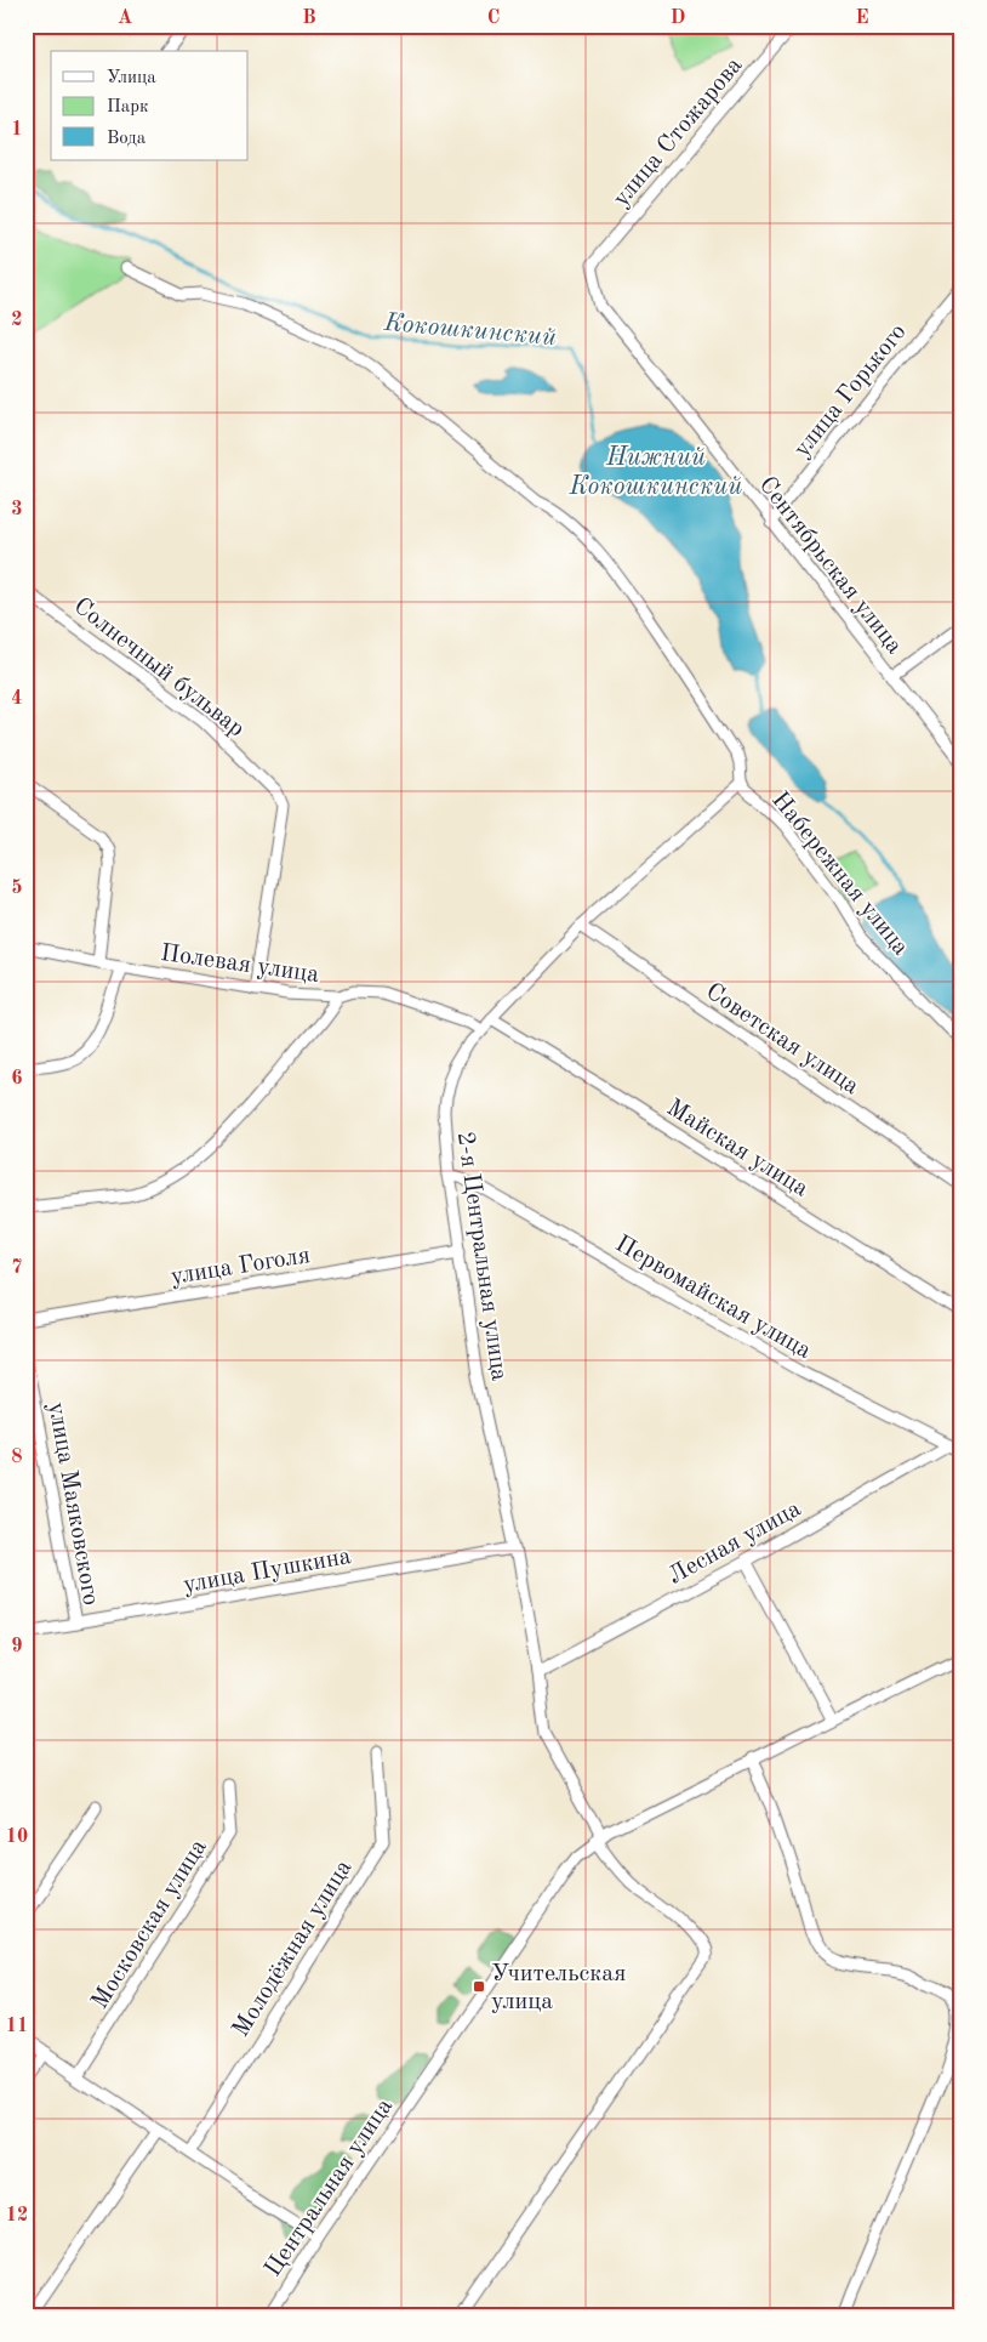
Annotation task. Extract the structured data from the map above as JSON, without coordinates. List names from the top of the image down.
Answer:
{
  "streets": {
    "street": [
      "улица Стожарова",
      "улица Горького",
      "Сентябрьская улица",
      "Солнечный бульвар",
      "Набережная улица",
      "Полевая улица",
      "Советская улица",
      "Майская улица",
      "2-я Центральная улица",
      "улица Гоголя",
      "Первомайская улица",
      "улица Маяковского",
      "Лесная улица",
      "улица Пушкина",
      "Московская улица",
      "Молодёжная улица",
      "Центральная улица"
    ]
  },
  "crossings": [
    ["улица Стожарова", "Сентябрьская улица"],
    ["улица Горького", "Сентябрьская улица"],
    ["Солнечный бульвар", "Полевая улица"],
    ["Набережная улица", "2-я Центральная улица"],
    ["Полевая улица", "2-я Центральная улица"],
    ["Советская улица", "2-я Центральная улица"],
    ["Майская улица", "2-я Центральная улица"],
    ["2-я Центральная улица", "улица Гоголя"],
    ["2-я Центральная улица", "Первомайская улица"],
    ["2-я Центральная улица", "Лесная улица"],
    ["2-я Центральная улица", "улица Пушкина"],
    ["2-я Центральная улица", "Центральная улица"],
    ["Первомайская улица", "Лесная улица"],
    ["улица Маяковского", "улица Пушкина"]
  ],
  "water": ["Кокошкинский", "Нижний Кокошкинский"],
  "places": {
    "transit": ["Учительская улица"]
  },
  "legend": ["Улица", "Парк", "Вода"],
  "grid": {
    "columns": [
      "A",
      "B",
      "C",
      "D",
      "E"
    ],
    "rows": [
      "1",
      "2",
      "3",
      "4",
      "5",
      "6",
      "7",
      "8",
      "9",
      "10",
      "11",
      "12"
    ]
  }
}
